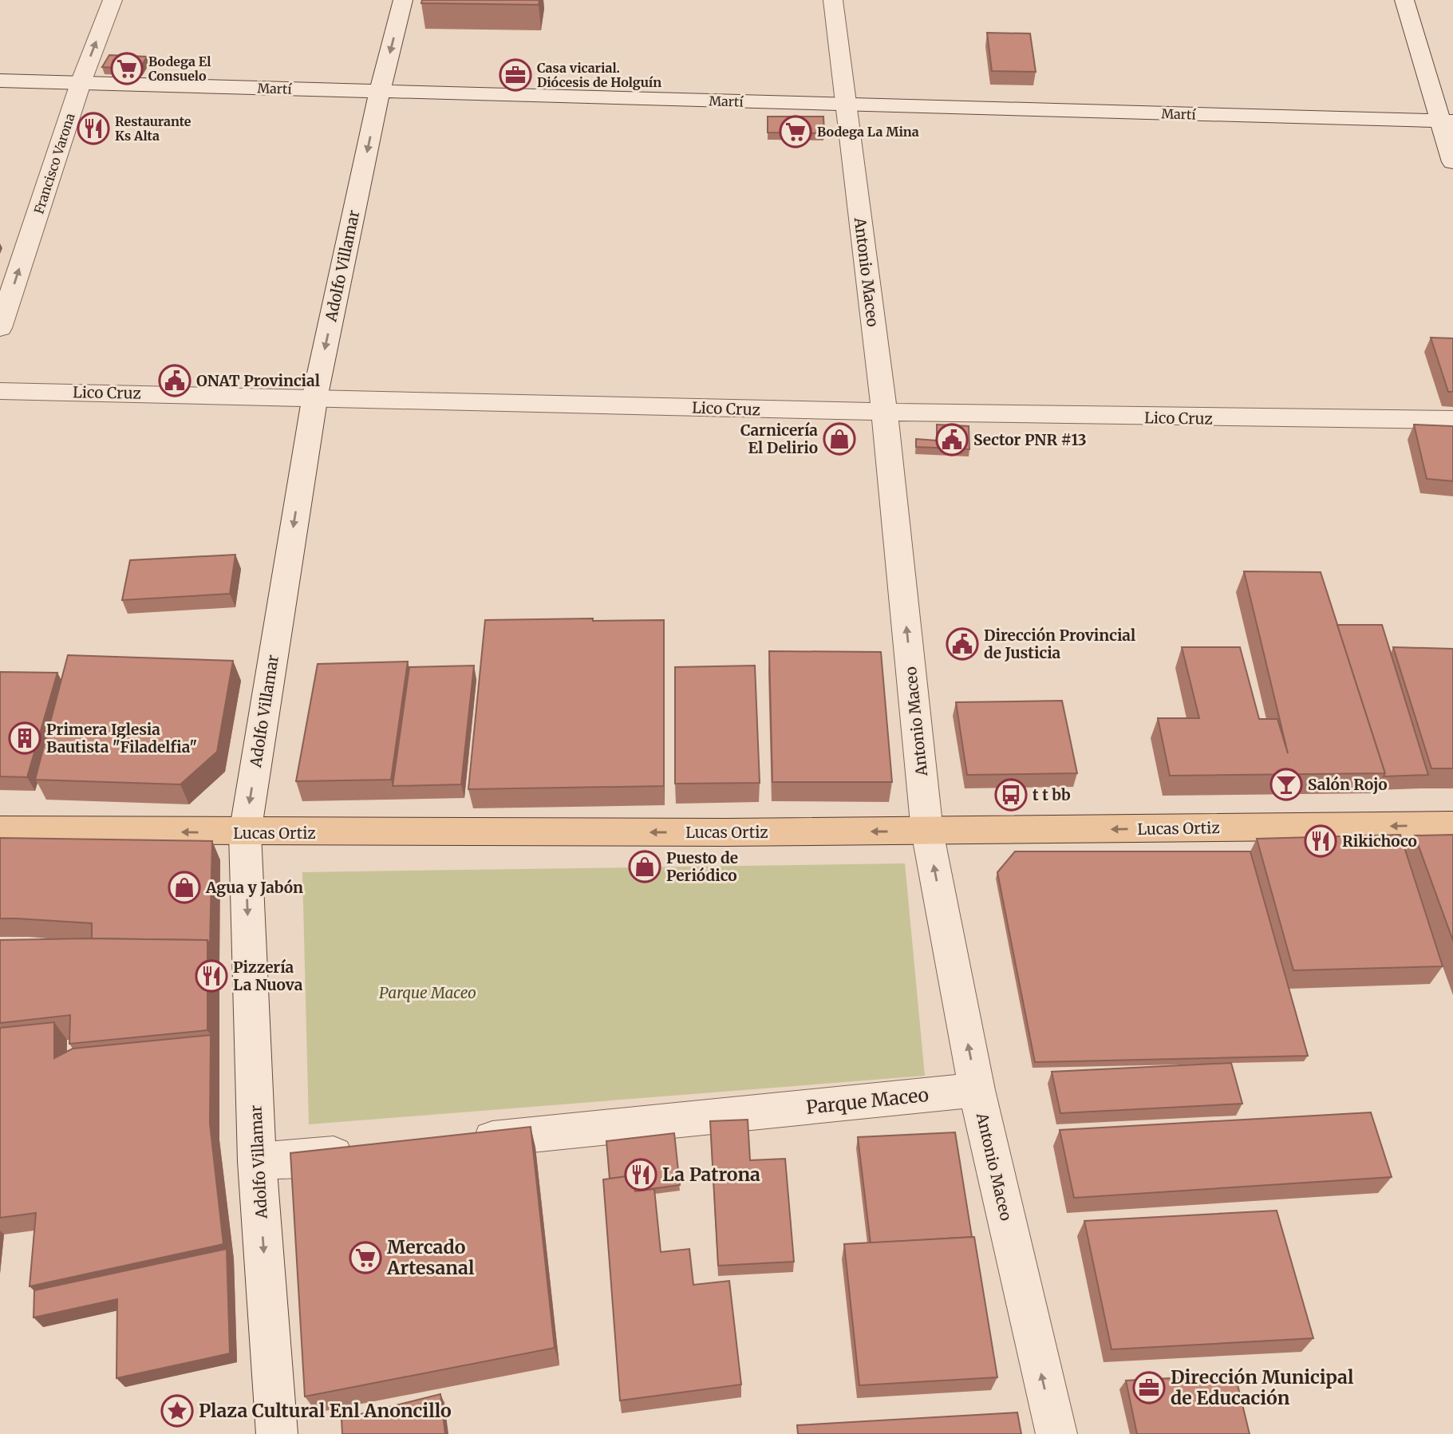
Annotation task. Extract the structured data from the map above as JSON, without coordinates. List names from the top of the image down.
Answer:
{
  "streets": {
    "main road": ["Lucas Ortiz"],
    "street": [
      "Martí",
      "Francisco Varona",
      "Adolfo Villamar",
      "Antonio Maceo",
      "Lico Cruz",
      "Parque Maceo"
    ]
  },
  "crossings": [
    ["Martí", "Francisco Varona"],
    ["Martí", "Adolfo Villamar"],
    ["Martí", "Antonio Maceo"],
    ["Adolfo Villamar", "Lico Cruz"],
    ["Adolfo Villamar", "Lucas Ortiz"],
    ["Antonio Maceo", "Lico Cruz"],
    ["Antonio Maceo", "Lucas Ortiz"],
    ["Antonio Maceo", "Parque Maceo"]
  ],
  "one_way": [
    "Francisco Varona",
    "Adolfo Villamar",
    "Antonio Maceo",
    "Lucas Ortiz"
  ],
  "parks": ["Parque Maceo"],
  "places": {
    "supermarket": ["Bodega El Consuelo", "Bodega La Mina", "Mercado Artesanal"],
    "office": ["Casa vicarial. Diócesis de Holguín", "Dirección Municipal de Educación"],
    "restaurant": [
      "Restaurante Ks Alta",
      "Rikichoco",
      "Pizzería La Nuova",
      "La Patrona"
    ],
    "public building": ["ONAT Provincial", "Sector PNR #13", "Dirección Provincial de Justicia"],
    "shop": ["Carnicería El Delirio", "Puesto de Periódico", "Agua y Jabón"],
    "building": ["Primera Iglesia Bautista \"Filadelfia\""],
    "bar": ["Salón Rojo"],
    "bus stop": ["t t bb"],
    "place": ["Plaza Cultural Enl Anoncillo"]
  }
}
